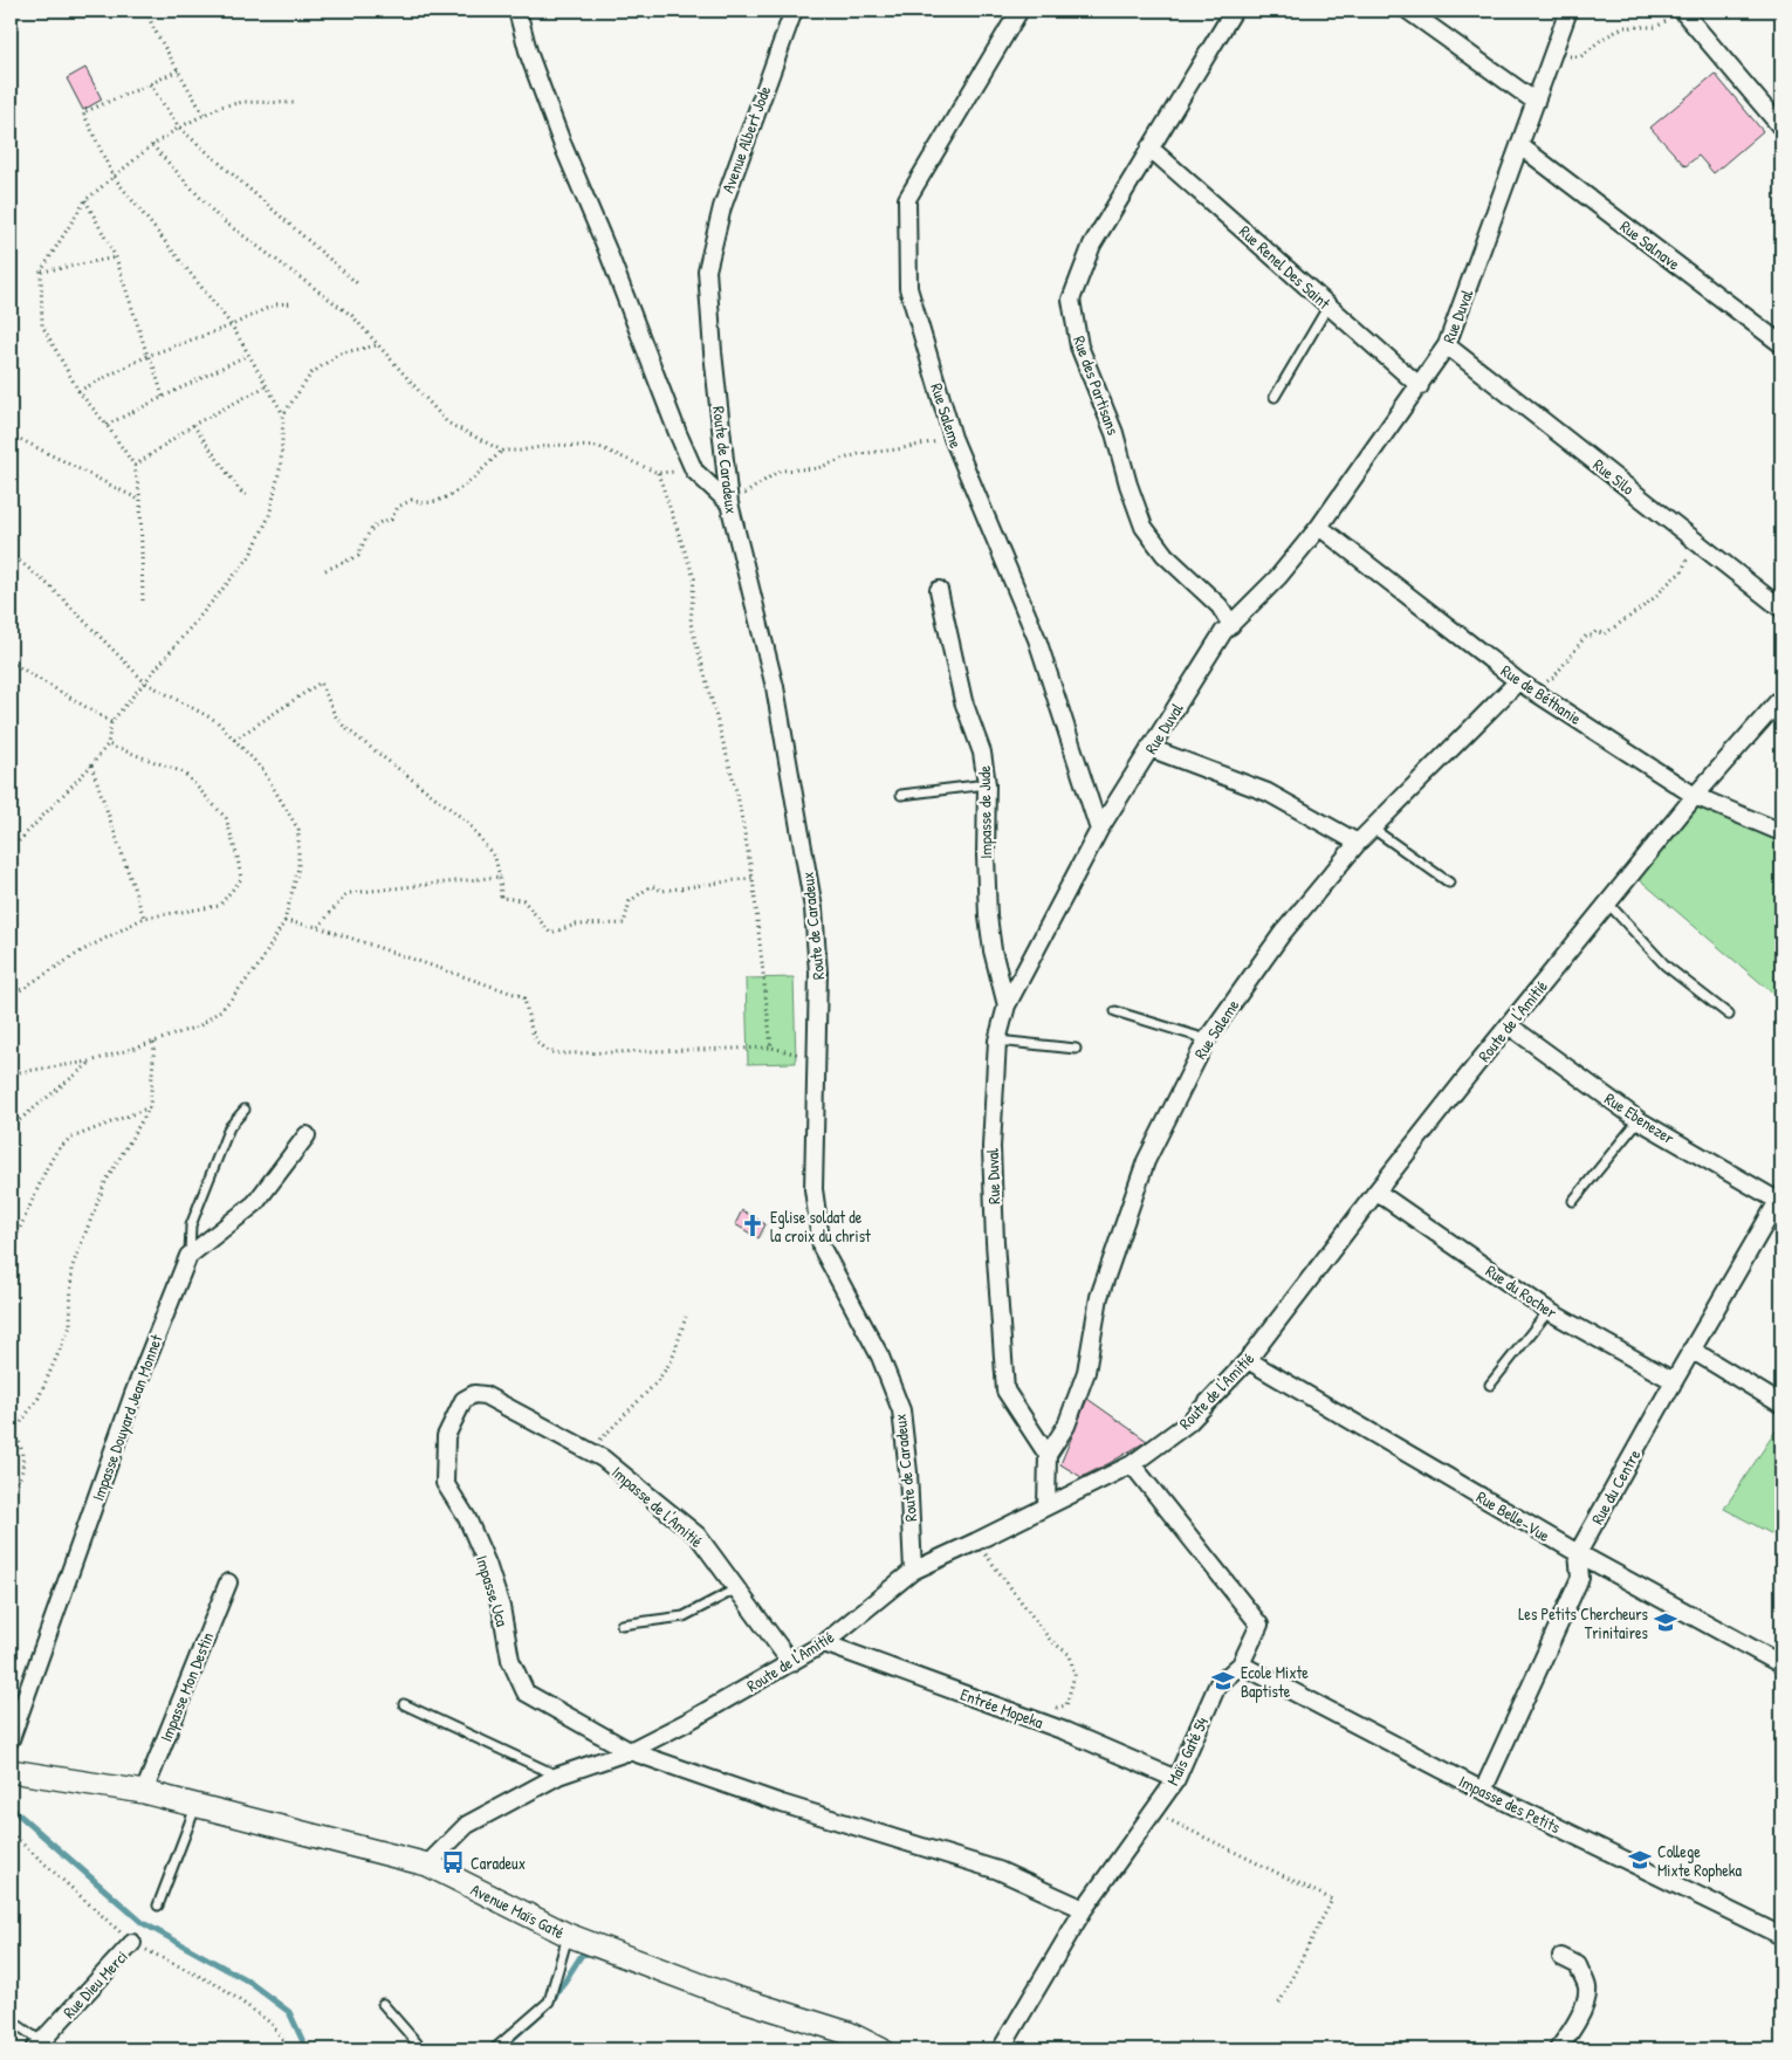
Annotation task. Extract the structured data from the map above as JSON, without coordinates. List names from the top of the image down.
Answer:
{
  "streets": {
    "street": [
      "Avenue Albert Jode",
      "Rue Salnave",
      "Rue Renel Des Saint",
      "Rue Duval",
      "Rue des Partisans",
      "Rue Saleme",
      "Route de Caradeux",
      "Rue Silo",
      "Rue de Béthanie",
      "Impasse de Jude",
      "Route de l'Amitié",
      "Rue Ebenezer",
      "Rue du Rocher",
      "Impasse Douyard Jean Monnet",
      "Rue du Centre",
      "Impasse de l'Amitié",
      "Rue Belle-Vue",
      "Impasse Uca",
      "Impasse Mon Destin",
      "Entrée Mopeka",
      "Maïs Gaté 54",
      "Impasse des Petits",
      "Avenue Maïs Gaté",
      "Rue Dieu Merci"
    ]
  },
  "crossings": [
    ["Avenue Albert Jode", "Route de Caradeux"],
    ["Rue Salnave", "Rue Duval"],
    ["Rue Renel Des Saint", "Rue Duval"],
    ["Rue Renel Des Saint", "Rue des Partisans"],
    ["Rue Duval", "Rue des Partisans"],
    ["Rue Duval", "Rue Saleme"],
    ["Rue Duval", "Rue Silo"],
    ["Rue Duval", "Rue de Béthanie"],
    ["Rue Duval", "Impasse de Jude"],
    ["Rue Saleme", "Rue de Béthanie"],
    ["Route de Caradeux", "Route de l'Amitié"],
    ["Rue de Béthanie", "Route de l'Amitié"],
    ["Route de l'Amitié", "Rue Ebenezer"],
    ["Route de l'Amitié", "Rue du Rocher"],
    ["Route de l'Amitié", "Impasse de l'Amitié"],
    ["Route de l'Amitié", "Rue Belle-Vue"],
    ["Route de l'Amitié", "Impasse Uca"],
    ["Route de l'Amitié", "Entrée Mopeka"],
    ["Route de l'Amitié", "Maïs Gaté 54"],
    ["Route de l'Amitié", "Avenue Maïs Gaté"],
    ["Rue Ebenezer", "Rue du Centre"],
    ["Rue du Rocher", "Rue du Centre"],
    ["Rue du Centre", "Rue Belle-Vue"],
    ["Impasse de l'Amitié", "Impasse Uca"],
    ["Impasse Mon Destin", "Avenue Maïs Gaté"],
    ["Entrée Mopeka", "Maïs Gaté 54"],
    ["Maïs Gaté 54", "Impasse des Petits"]
  ],
  "places": {
    "church": ["Eglise soldat de la croix du christ"],
    "school or university": ["Les Petits Chercheurs Trinitaires", "Ecole Mixte Baptiste", "College Mixte Ropheka"],
    "bus stop": ["Caradeux"]
  }
}
